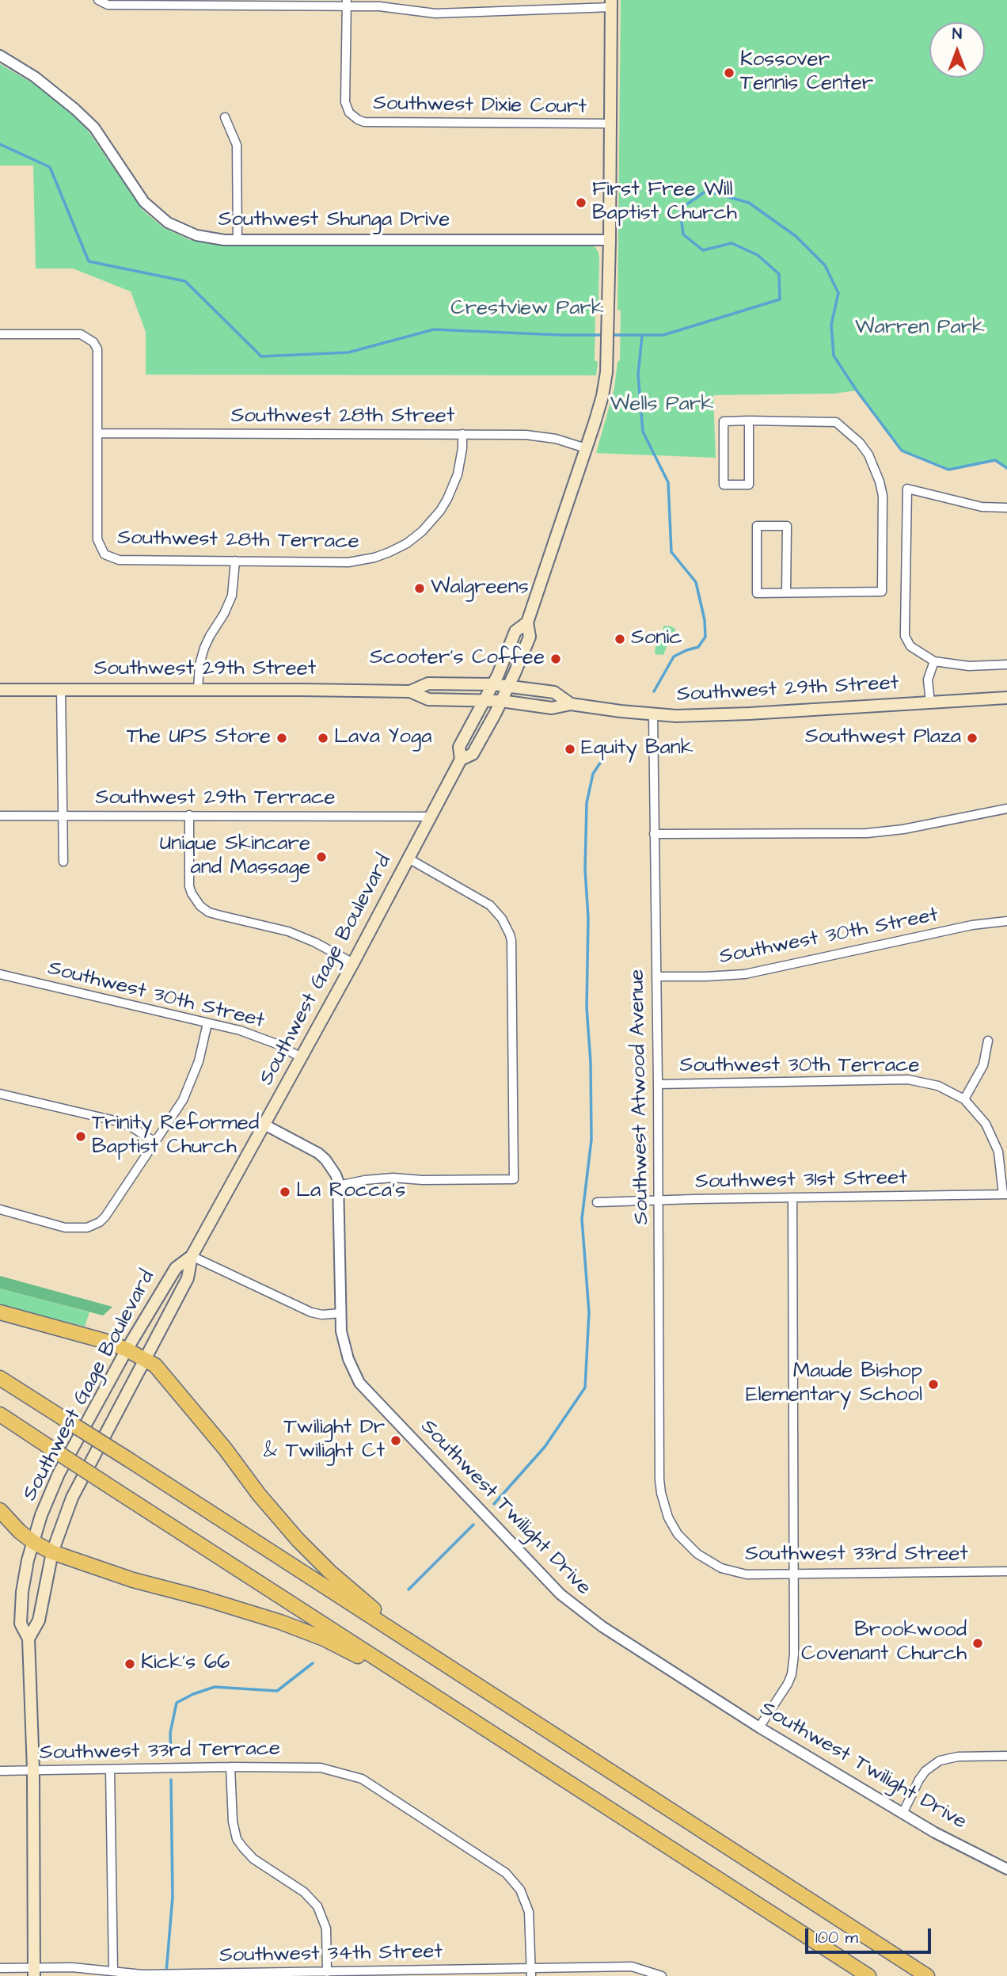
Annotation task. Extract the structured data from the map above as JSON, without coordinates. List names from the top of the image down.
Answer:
{
  "streets": {
    "main road": ["Southwest 29th Street", "Southwest Gage Boulevard"],
    "street": [
      "Southwest Dixie Court",
      "Southwest Shunga Drive",
      "Southwest 28th Street",
      "Southwest 28th Terrace",
      "Southwest 29th Terrace",
      "Southwest 30th Street",
      "Southwest 30th Terrace",
      "Southwest Atwood Avenue",
      "Southwest 31st Street",
      "Southwest Twilight Drive",
      "Southwest 33rd Street",
      "Southwest 33rd Terrace",
      "Southwest 34th Street"
    ]
  },
  "crossings": [
    ["Southwest Dixie Court", "Southwest Gage Boulevard"],
    ["Southwest Shunga Drive", "Southwest Gage Boulevard"],
    ["Southwest 28th Street", "Southwest 28th Terrace"],
    ["Southwest 28th Street", "Southwest Gage Boulevard"],
    ["Southwest 29th Street", "Southwest Gage Boulevard"],
    ["Southwest 29th Street", "Southwest Atwood Avenue"],
    ["Southwest 29th Terrace", "Southwest Gage Boulevard"],
    ["Southwest 30th Street", "Southwest Gage Boulevard"],
    ["Southwest 30th Street", "Southwest Atwood Avenue"],
    ["Southwest Gage Boulevard", "Southwest Twilight Drive"],
    ["Southwest Gage Boulevard", "Southwest 33rd Terrace"],
    ["Southwest Gage Boulevard", "Southwest 34th Street"],
    ["Southwest 30th Terrace", "Southwest Atwood Avenue"],
    ["Southwest 30th Terrace", "Southwest 31st Street"],
    ["Southwest Atwood Avenue", "Southwest 31st Street"],
    ["Southwest Atwood Avenue", "Southwest 33rd Street"],
    ["Southwest 33rd Terrace", "Southwest 34th Street"]
  ],
  "parks": ["Crestview Park", "Warren Park", "Wells Park"],
  "places": [
    "Kossover Tennis Center",
    "First Free Will Baptist Church",
    "Walgreens",
    "Sonic",
    "Scooter's Coffee",
    "The UPS Store",
    "Lava Yoga",
    "Southwest Plaza",
    "Equity Bank",
    "Unique Skincare and Massage",
    "Trinity Reformed Baptist Church",
    "La Rocca's",
    "Maude Bishop Elementary School",
    "Twilight Dr & Twilight Ct",
    "Brookwood Covenant Church",
    "Kick's 66"
  ],
  "scale_bar": "100 m",
  "north": "top"
}
